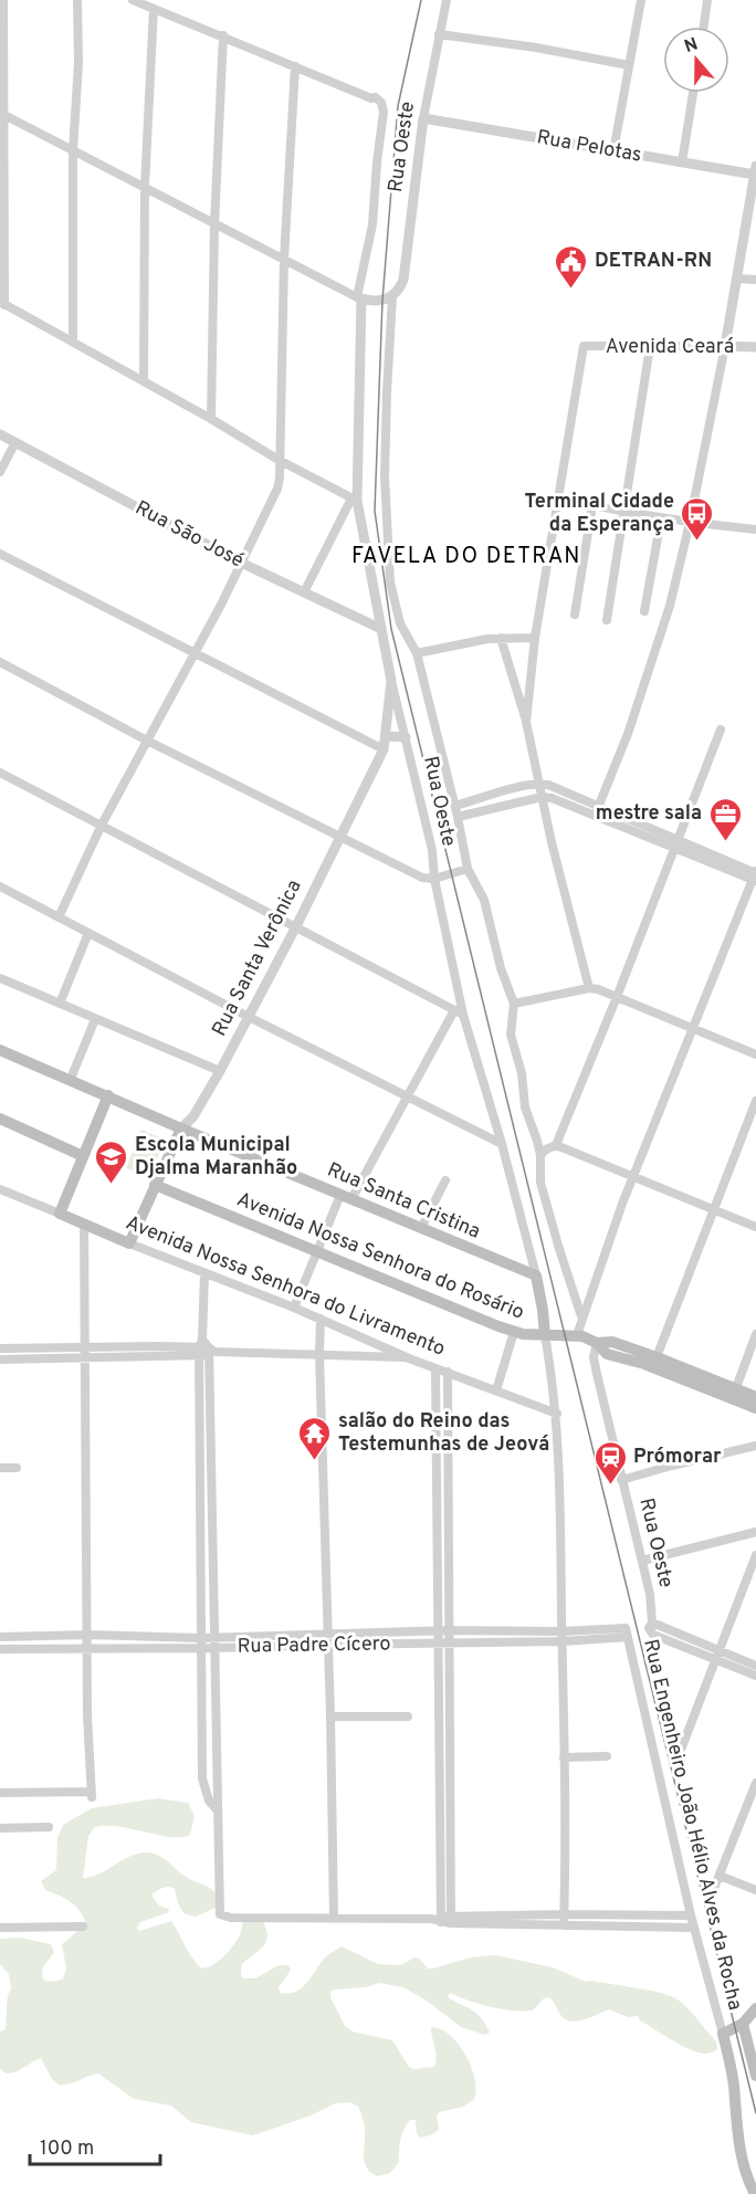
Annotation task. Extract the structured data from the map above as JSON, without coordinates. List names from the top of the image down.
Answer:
{
  "streets": {
    "main road": [
      "Rua Oeste",
      "Rua Santa Verônica",
      "Rua Santa Cristina",
      "Avenida Nossa Senhora do Rosário",
      "Avenida Nossa Senhora do Livramento",
      "Rua Engenheiro João Hélio Alves da Rocha"
    ],
    "street": [
      "Rua Pelotas",
      "Avenida Ceará",
      "Rua São José",
      "Rua Padre Cícero"
    ]
  },
  "crossings": [
    ["Rua Oeste", "Rua Pelotas"],
    ["Rua Oeste", "Rua São José"],
    ["Rua Oeste", "Rua Santa Verônica"],
    ["Rua Oeste", "Rua Santa Cristina"],
    ["Rua Oeste", "Avenida Nossa Senhora do Rosário"],
    ["Rua Santa Verônica", "Rua Santa Cristina"],
    ["Rua Santa Verônica", "Avenida Nossa Senhora do Rosário"],
    ["Rua Santa Verônica", "Avenida Nossa Senhora do Livramento"],
    ["Rua Padre Cícero", "Rua Engenheiro João Hélio Alves da Rocha"]
  ],
  "districts": ["FAVELA DO DETRAN"],
  "places": {
    "public building": ["DETRAN-RN"],
    "bus stop": ["Terminal Cidade da Esperança"],
    "office": ["mestre sala"],
    "school or university": ["Escola Municipal Djalma Maranhão"],
    "temple": ["salão do Reino das Testemunhas de Jeová"],
    "station": ["Prómorar"]
  },
  "scale_bar": "100 m",
  "north": "top"
}
